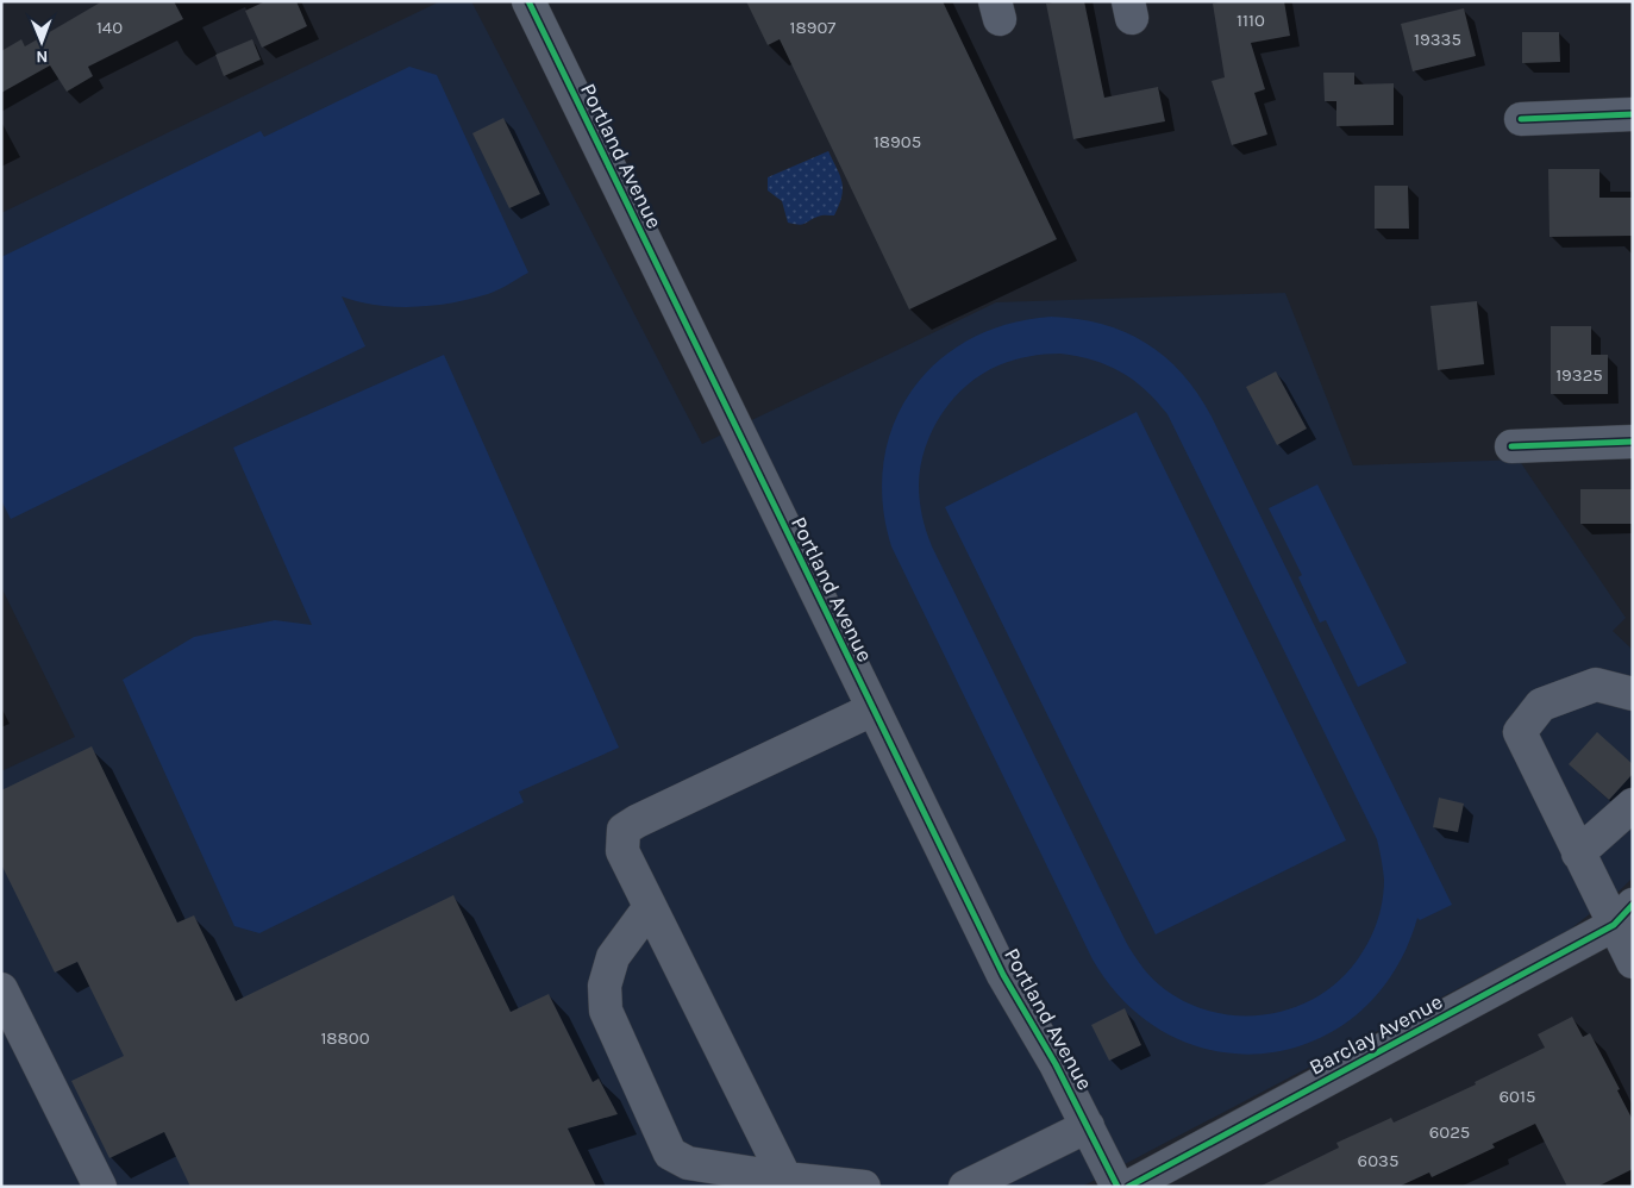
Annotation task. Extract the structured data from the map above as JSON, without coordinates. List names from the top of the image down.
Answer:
{
  "streets": {
    "street": ["Portland Avenue", "Barclay Avenue"]
  },
  "house_numbers": [
    "1110",
    "140",
    "18907",
    "19335",
    "18905",
    "19325",
    "18800",
    "6015",
    "6025",
    "6035"
  ],
  "north": "bottom"
}
